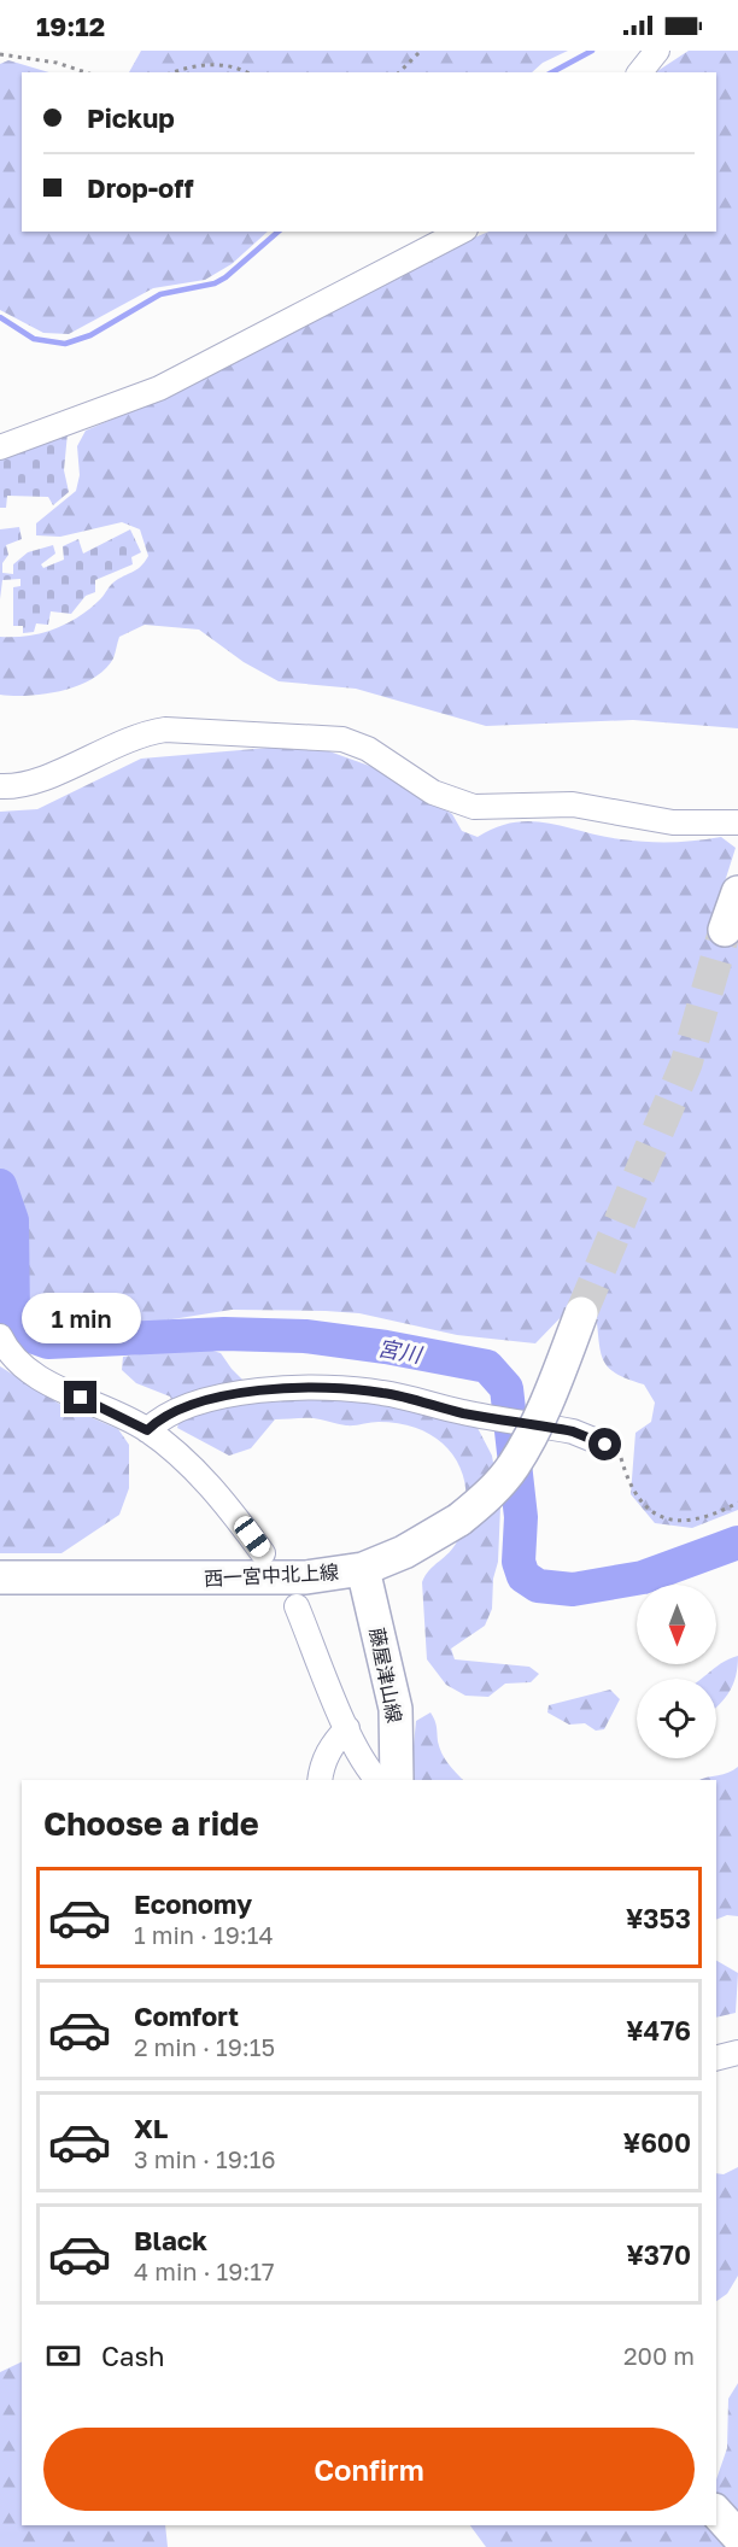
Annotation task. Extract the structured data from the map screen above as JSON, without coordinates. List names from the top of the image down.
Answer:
{
  "streets": {
    "main road": ["西一宮中北上線", "藤屋津山線"]
  },
  "crossings": [
    ["西一宮中北上線", "藤屋津山線"]
  ],
  "water": ["宮川"],
  "north": "bottom",
  "page": {
    "status": "19:12",
    "banner": ["Pickup", "Drop-off"],
    "bubble": "1 min",
    "heading": "Choose a ride",
    "list": [
      {
        "name": "Economy",
        "note": "1 min · 19:14",
        "value": "¥353"
      },
      {
        "name": "Comfort",
        "note": "2 min · 19:15",
        "value": "¥476"
      },
      {
        "name": "XL",
        "note": "3 min · 19:16",
        "value": "¥600"
      },
      {
        "name": "Black",
        "note": "4 min · 19:17",
        "value": "¥370"
      }
    ],
    "pay": ["Cash", "200 m"],
    "buttons": "Confirm"
  }
}
